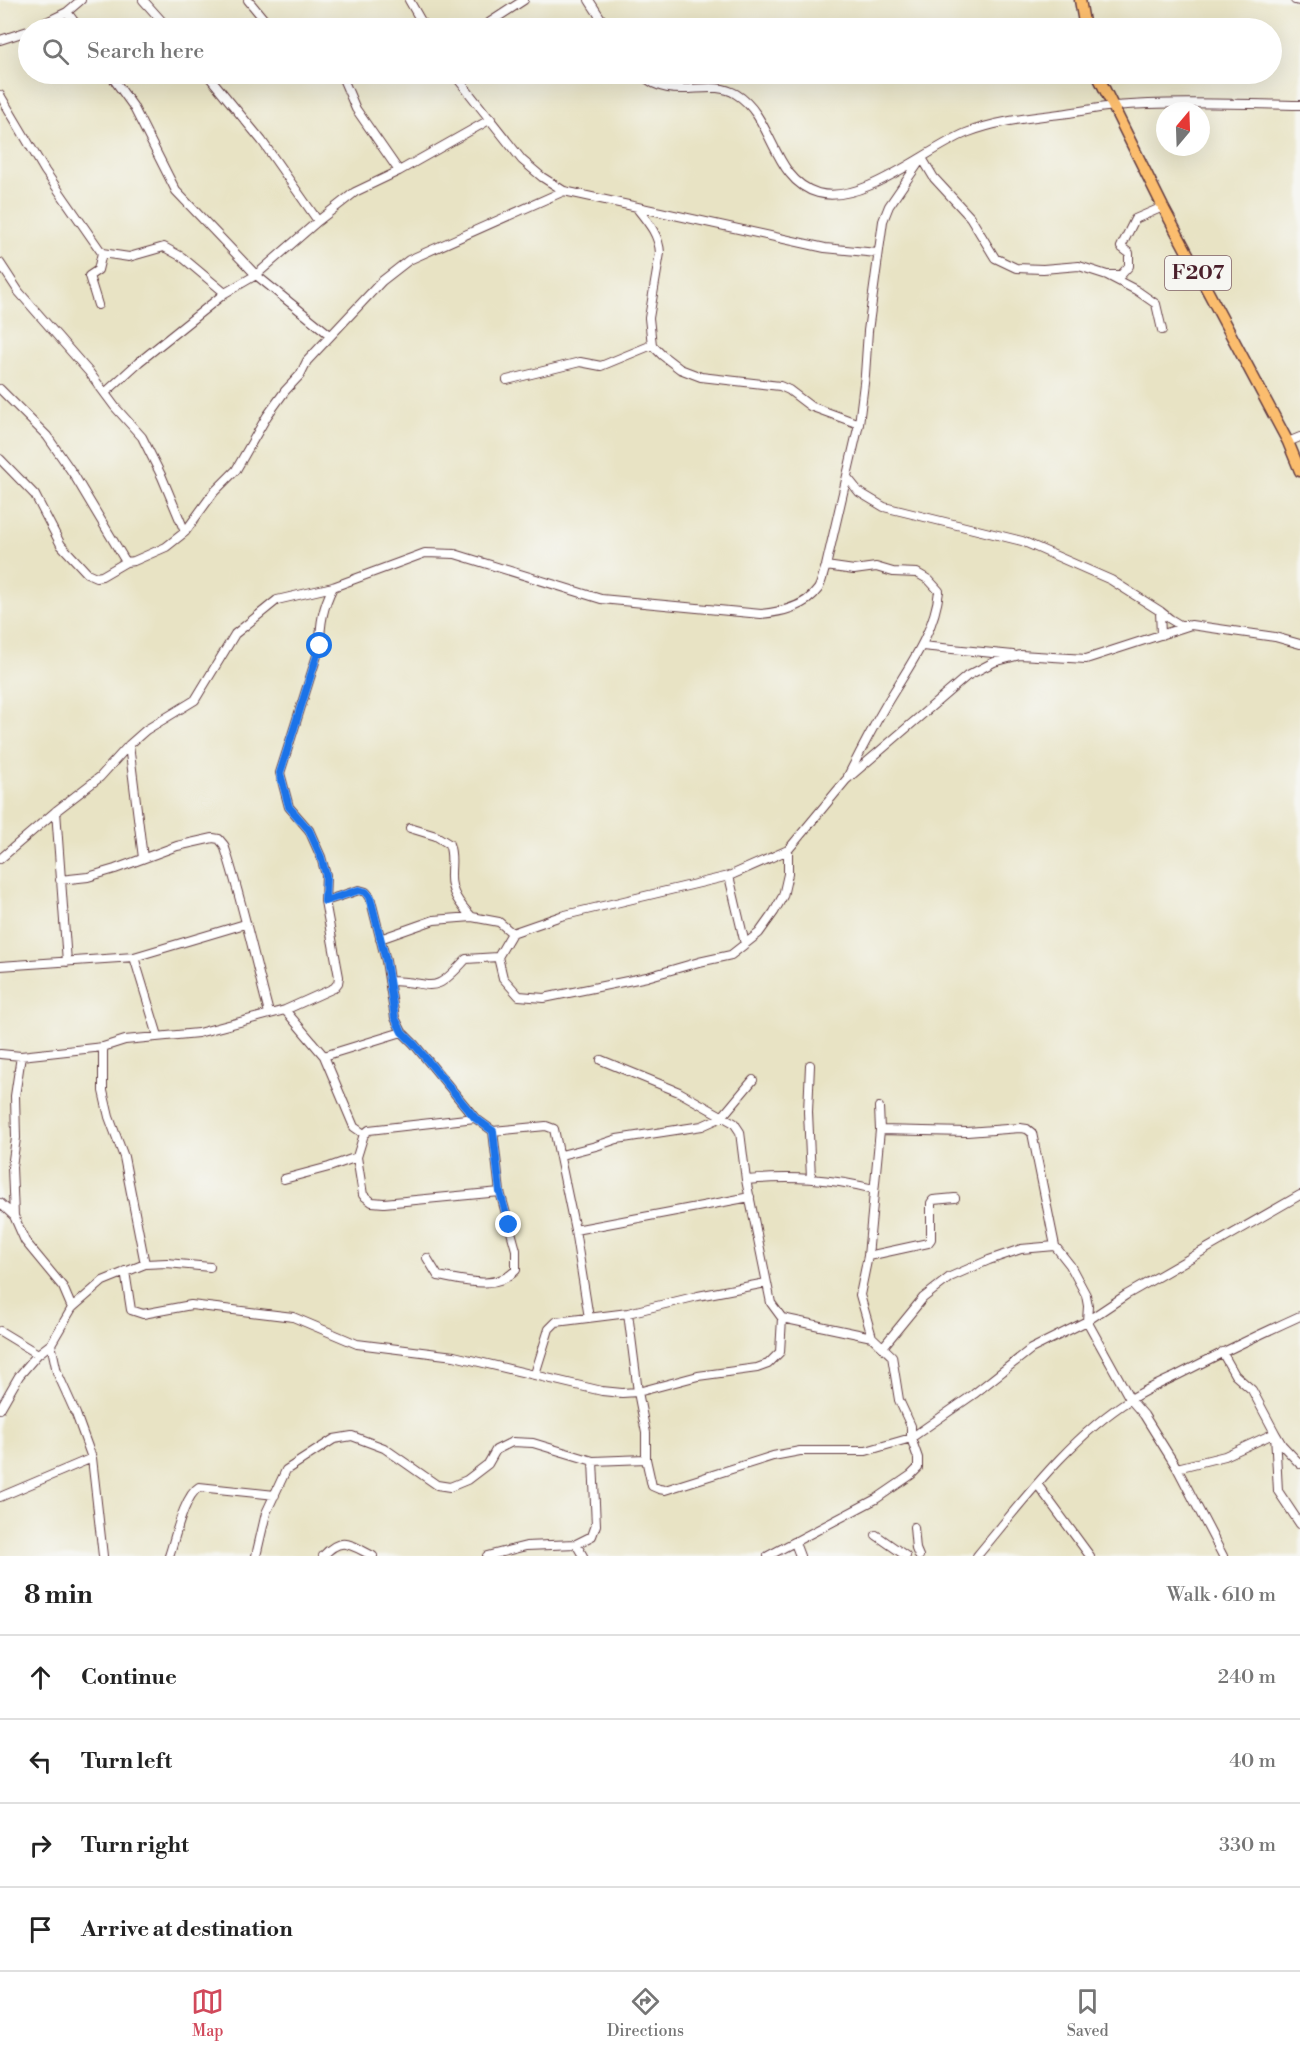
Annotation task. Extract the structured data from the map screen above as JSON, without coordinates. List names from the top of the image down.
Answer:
{
  "streets": {
    "main road": ["F207"]
  },
  "north": "top",
  "page": {
    "search": "Search here",
    "heading": ["8 min", "Walk · 610 m"],
    "list": [
      ["Continue", "240 m"],
      ["Turn left", "40 m"],
      ["Turn right", "330 m"],
      "Arrive at destination"
    ],
    "nav": ["Map", "Directions", "Saved"]
  }
}
